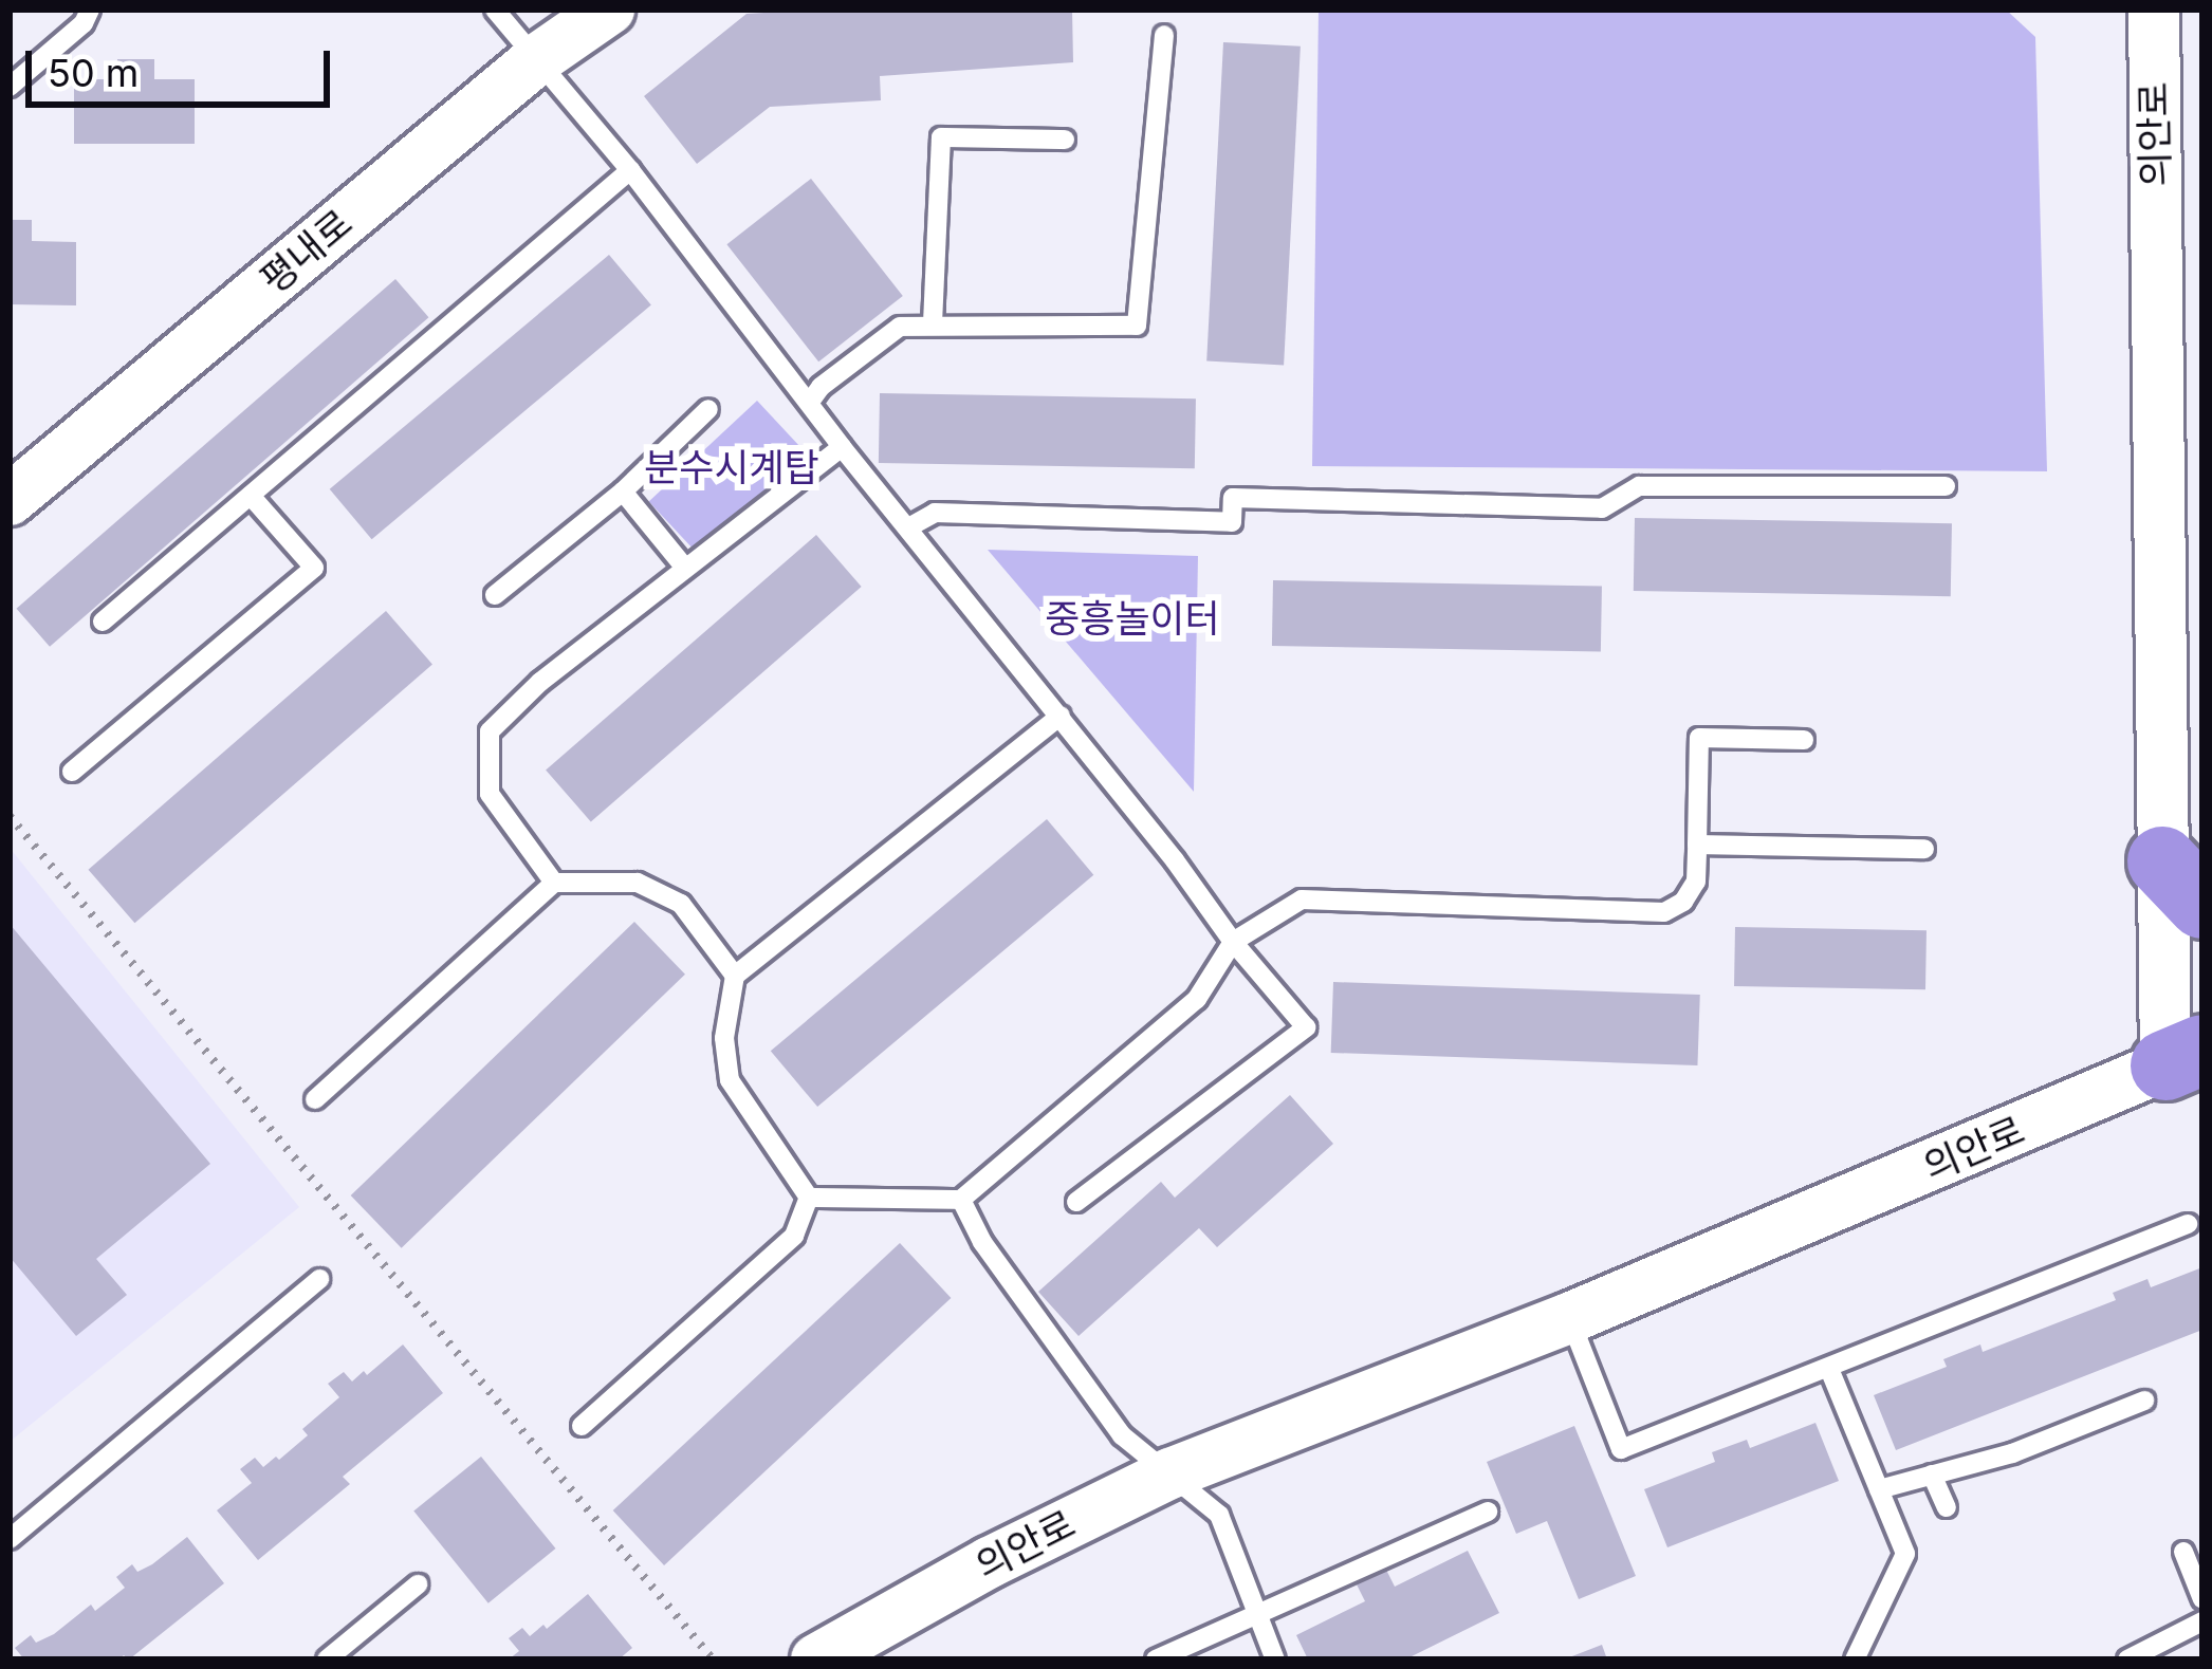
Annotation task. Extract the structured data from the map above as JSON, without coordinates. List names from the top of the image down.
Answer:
{
  "streets": {
    "street": ["의안로", "평내로"]
  },
  "parks": ["분수시계탑", "중흥놀이터"],
  "scale_bar": "50 m"
}
